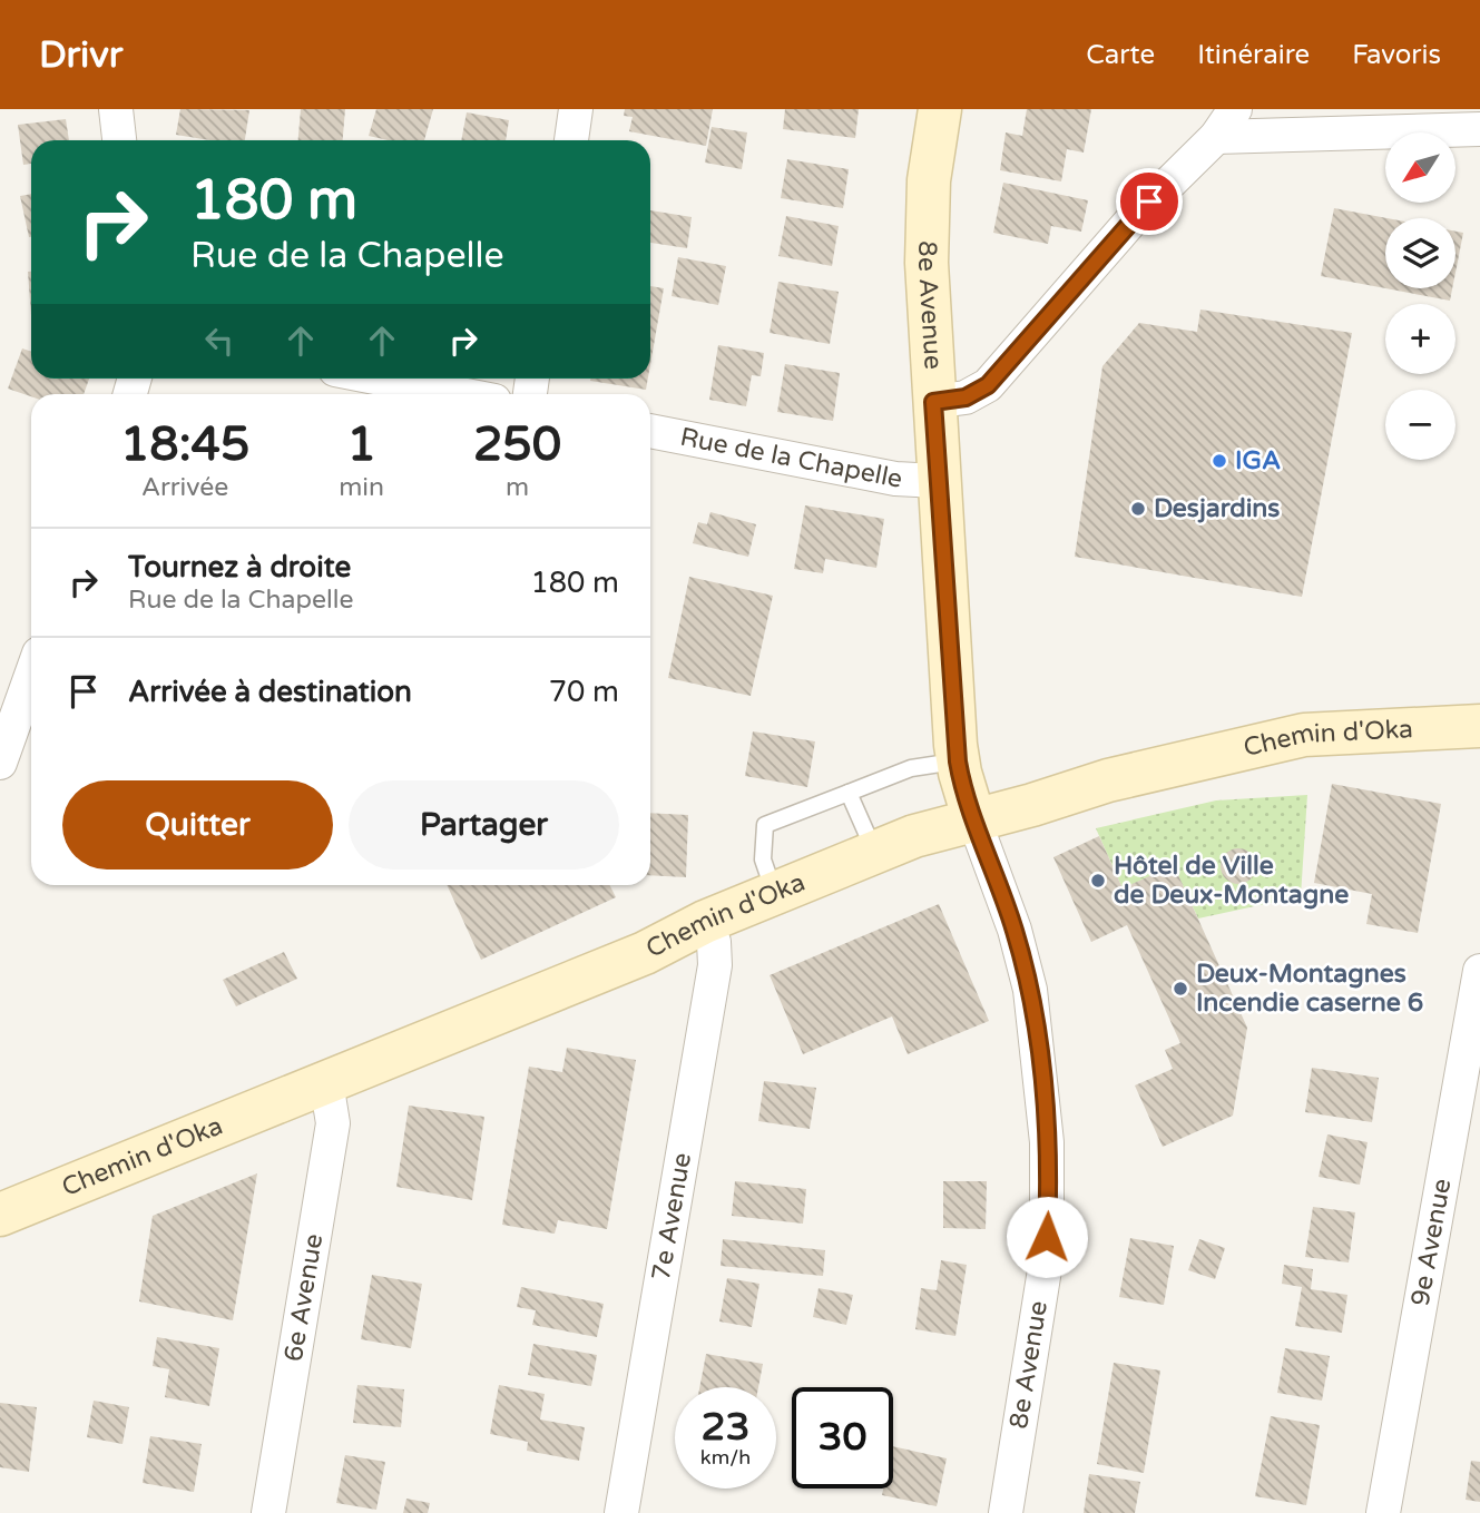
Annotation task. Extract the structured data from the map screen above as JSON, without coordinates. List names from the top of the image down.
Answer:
{
  "streets": {
    "main road": ["8e Avenue", "Chemin d'Oka"],
    "street": [
      "Rue de la Chapelle",
      "7e Avenue",
      "9e Avenue",
      "6e Avenue"
    ]
  },
  "crossings": [
    ["8e Avenue", "Rue de la Chapelle"],
    ["8e Avenue", "Chemin d'Oka"],
    ["Chemin d'Oka", "7e Avenue"],
    ["Chemin d'Oka", "6e Avenue"]
  ],
  "places": [
    "IGA",
    "Desjardins",
    "Hôtel de Ville de Deux-Montagne",
    "Deux-Montagnes Incendie caserne 6"
  ],
  "north": "bottom left",
  "page": {
    "header": "Drivr",
    "nav": ["Carte", "Itinéraire", "Favoris"],
    "map_buttons": ["+", "−"],
    "turn": ["180 m", "Rue de la Chapelle"],
    "eta": [
      "18:45",
      "Arrivée",
      "1",
      "min",
      "250",
      "m"
    ],
    "list": [
      {
        "name": "Tournez à droite",
        "note": "Rue de la Chapelle",
        "value": "180 m"
      },
      {
        "name": "Arrivée à destination",
        "value": "70 m"
      }
    ],
    "buttons": ["Quitter", "Partager"],
    "speed": "23 km/h",
    "limit": "30"
  }
}
